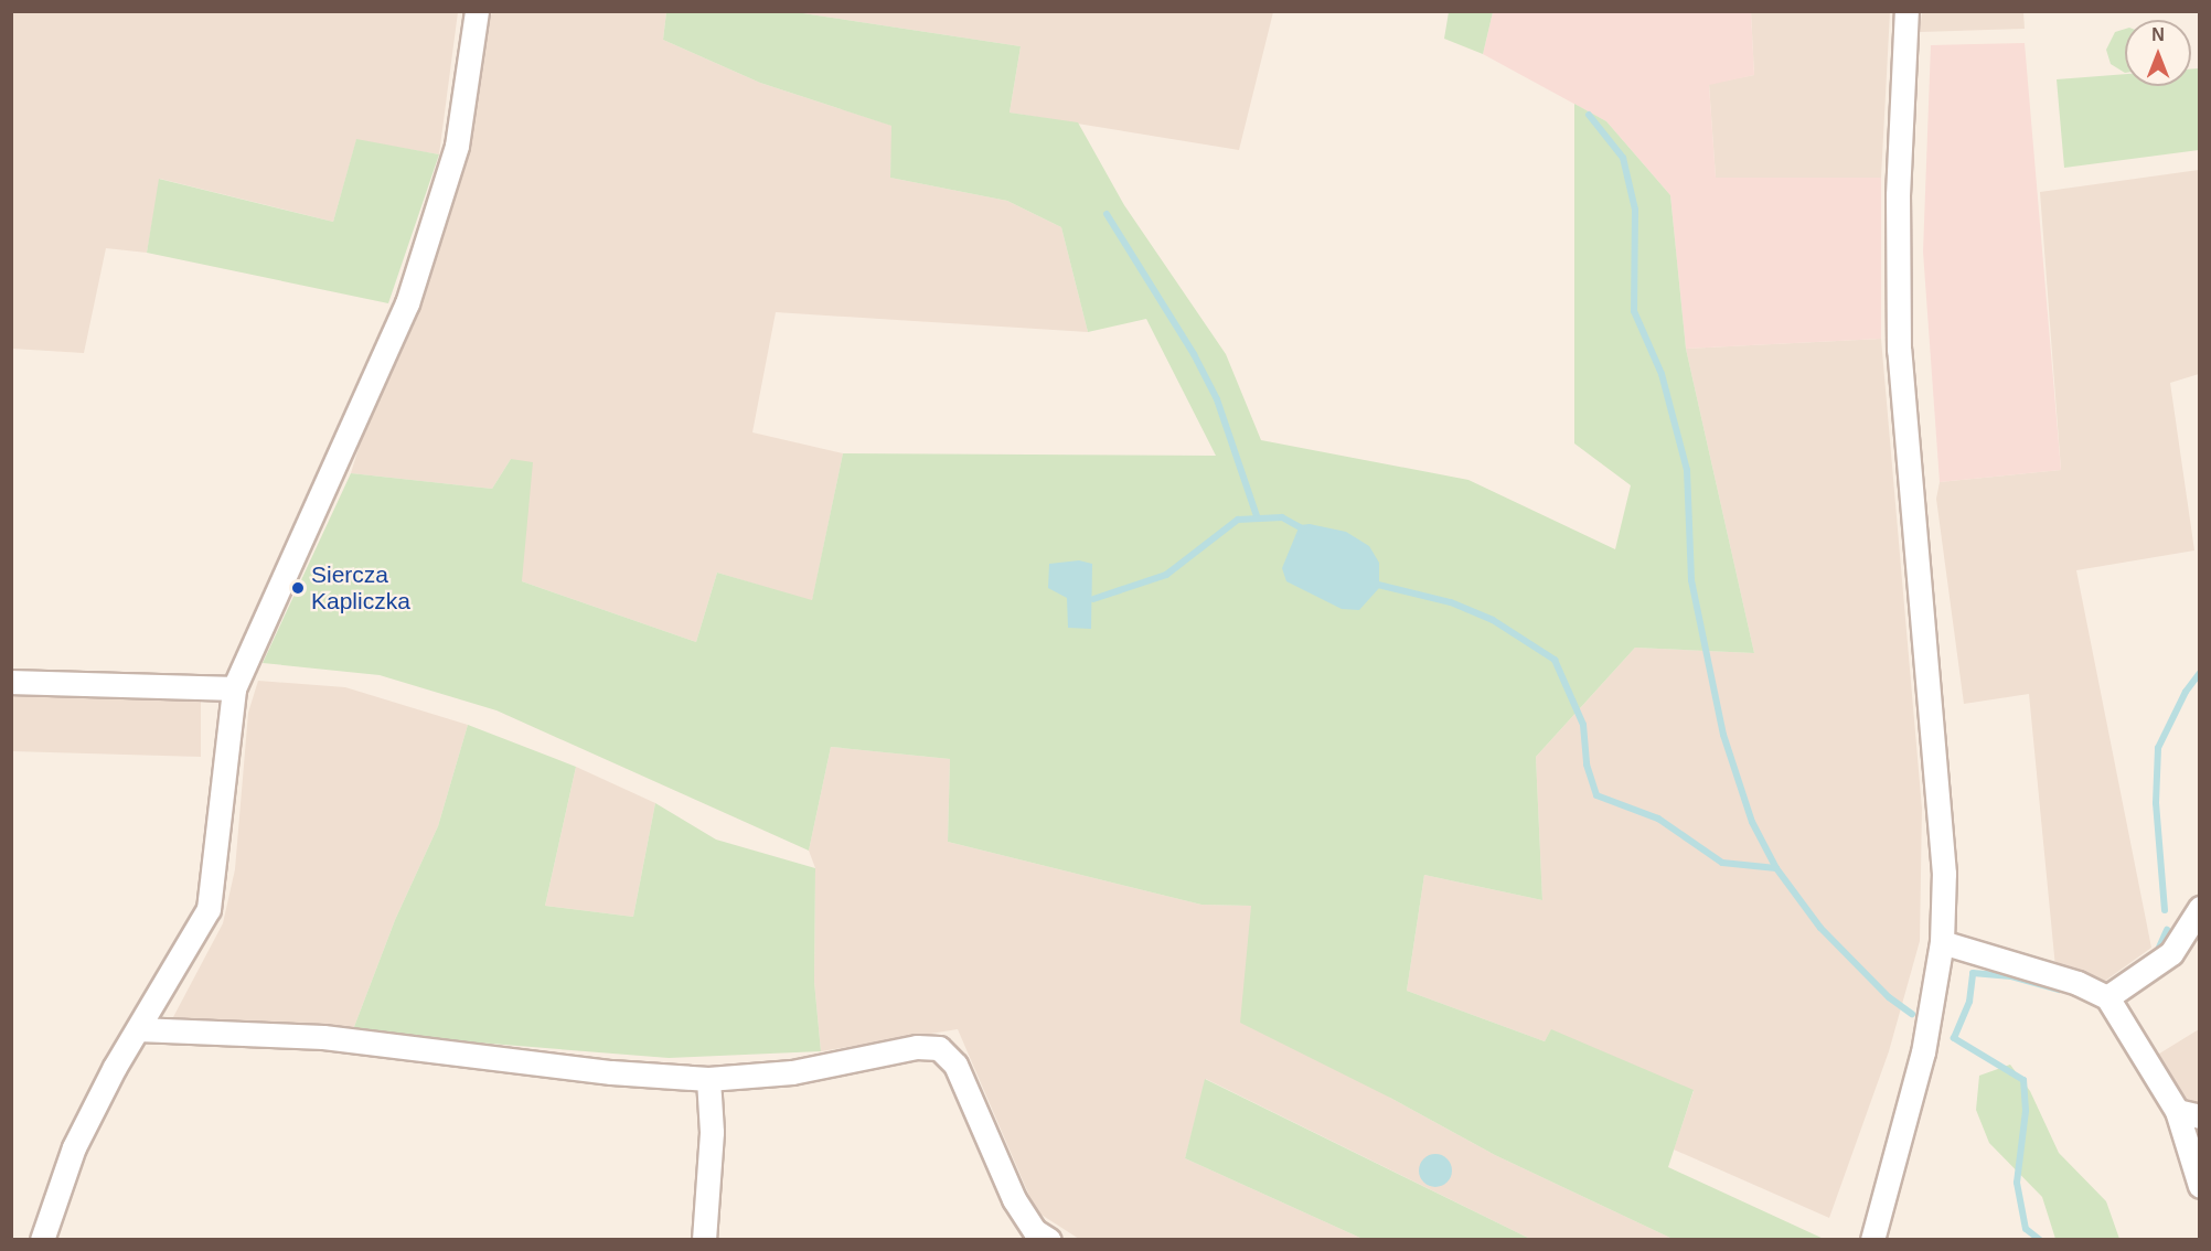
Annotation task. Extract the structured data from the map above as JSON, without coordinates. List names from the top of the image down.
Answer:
{
  "places": ["Siercza Kapliczka"],
  "north": "top"
}
